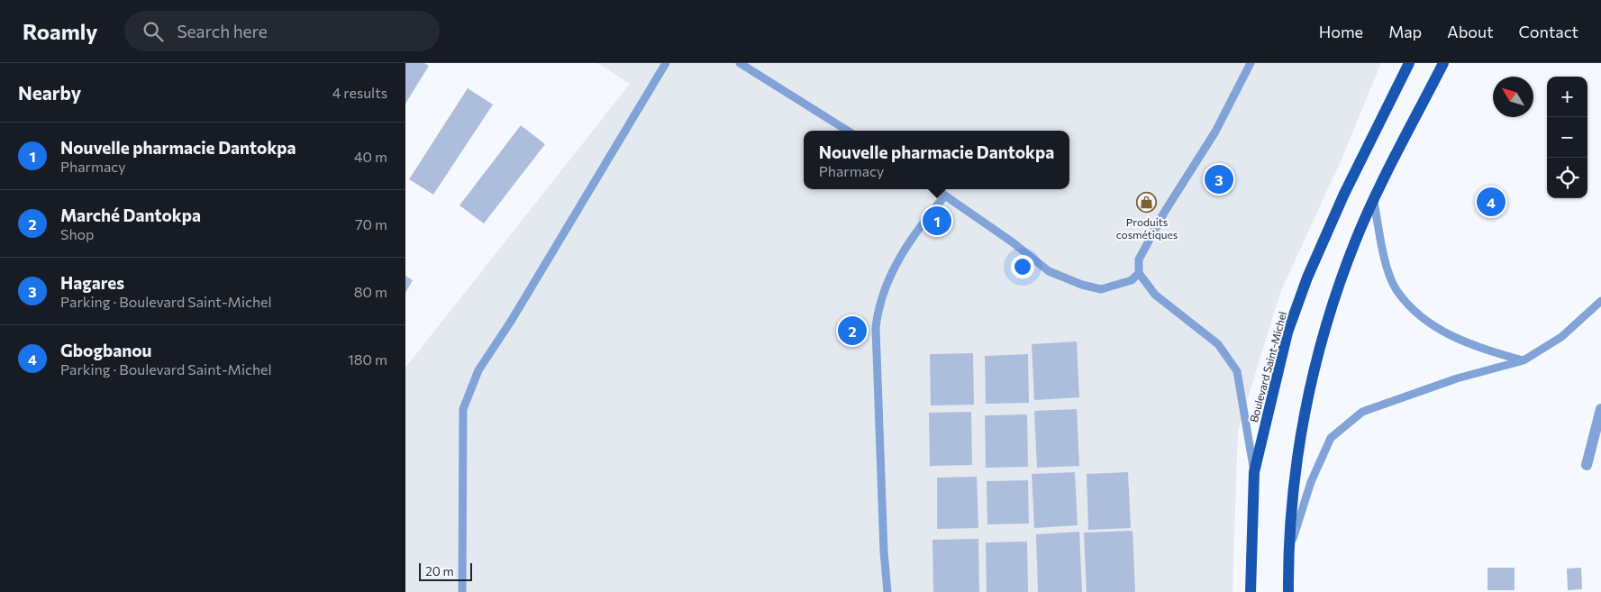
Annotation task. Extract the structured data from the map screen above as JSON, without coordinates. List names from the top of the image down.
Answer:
{
  "streets": {
    "main road": ["Boulevard Saint-Michel"]
  },
  "places": {
    "shop": ["Produits cosmétiques"]
  },
  "scale_bar": "20 m",
  "north": "top left",
  "page": {
    "header": "Roamly",
    "search": "Search here",
    "nav": [
      "Home",
      "Map",
      "About",
      "Contact"
    ],
    "heading": ["Nearby", "4 results"],
    "map_buttons": ["+", "−"],
    "list": [
      {
        "mark": "1",
        "name": "Nouvelle pharmacie Dantokpa",
        "note": "Pharmacy",
        "value": "40 m"
      },
      {
        "mark": "2",
        "name": "Marché Dantokpa",
        "note": "Shop",
        "value": "70 m"
      },
      {
        "mark": "3",
        "name": "Hagares",
        "note": "Parking · Boulevard Saint-Michel",
        "value": "80 m"
      },
      {
        "mark": "4",
        "name": "Gbogbanou",
        "note": "Parking · Boulevard Saint-Michel",
        "value": "180 m"
      }
    ],
    "popup": ["Nouvelle pharmacie Dantokpa", "Pharmacy"],
    "pins": [
      "3",
      "4",
      "1",
      "2"
    ],
    "scale": "20 m"
  }
}
